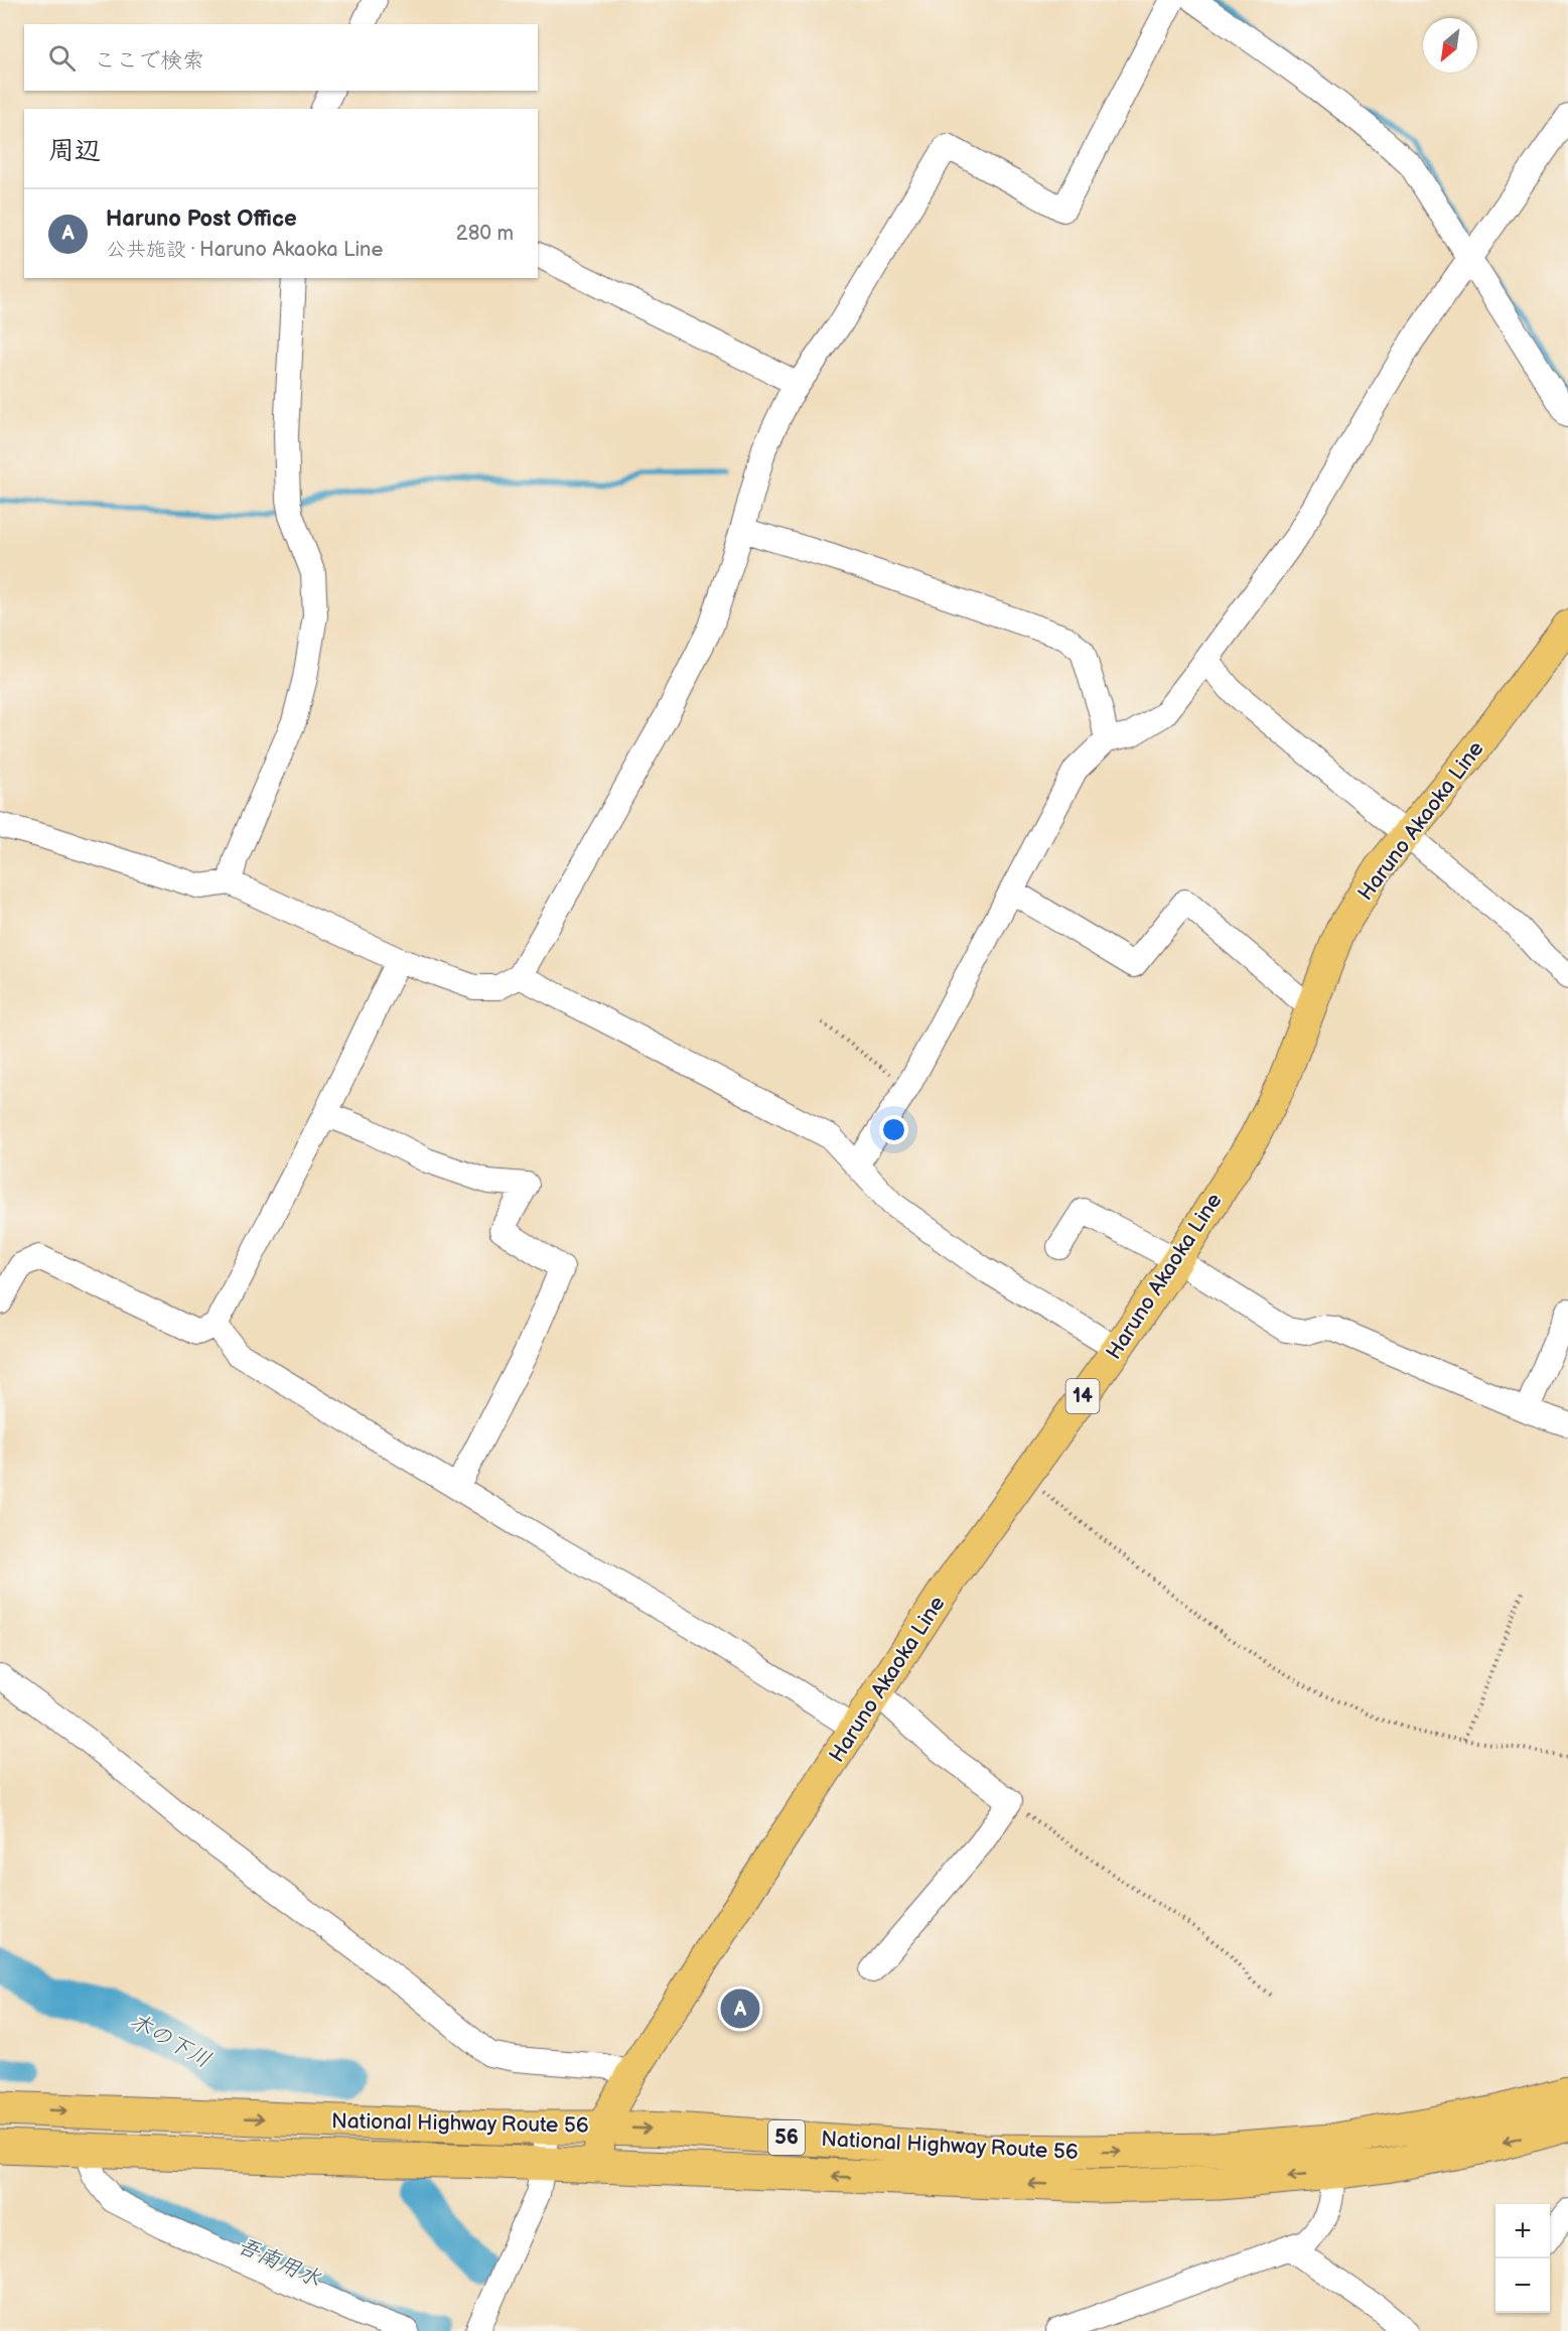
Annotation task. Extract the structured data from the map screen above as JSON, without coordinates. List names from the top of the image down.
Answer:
{
  "streets": {
    "highway": ["National Highway Route 56", "56"],
    "main road": ["Haruno Akaoka Line", "14"]
  },
  "crossings": [
    ["Haruno Akaoka Line", "National Highway Route 56"]
  ],
  "water": ["木の下川", "吾南用水"],
  "north": "bottom left",
  "page": {
    "search": "ここで検索",
    "heading": "周辺",
    "list": [
      {
        "mark": "A",
        "name": "Haruno Post Office",
        "note": "公共施設 · Haruno Akaoka Line",
        "value": "280 m"
      }
    ],
    "pins": "A",
    "map_buttons": ["+", "−"]
  }
}
